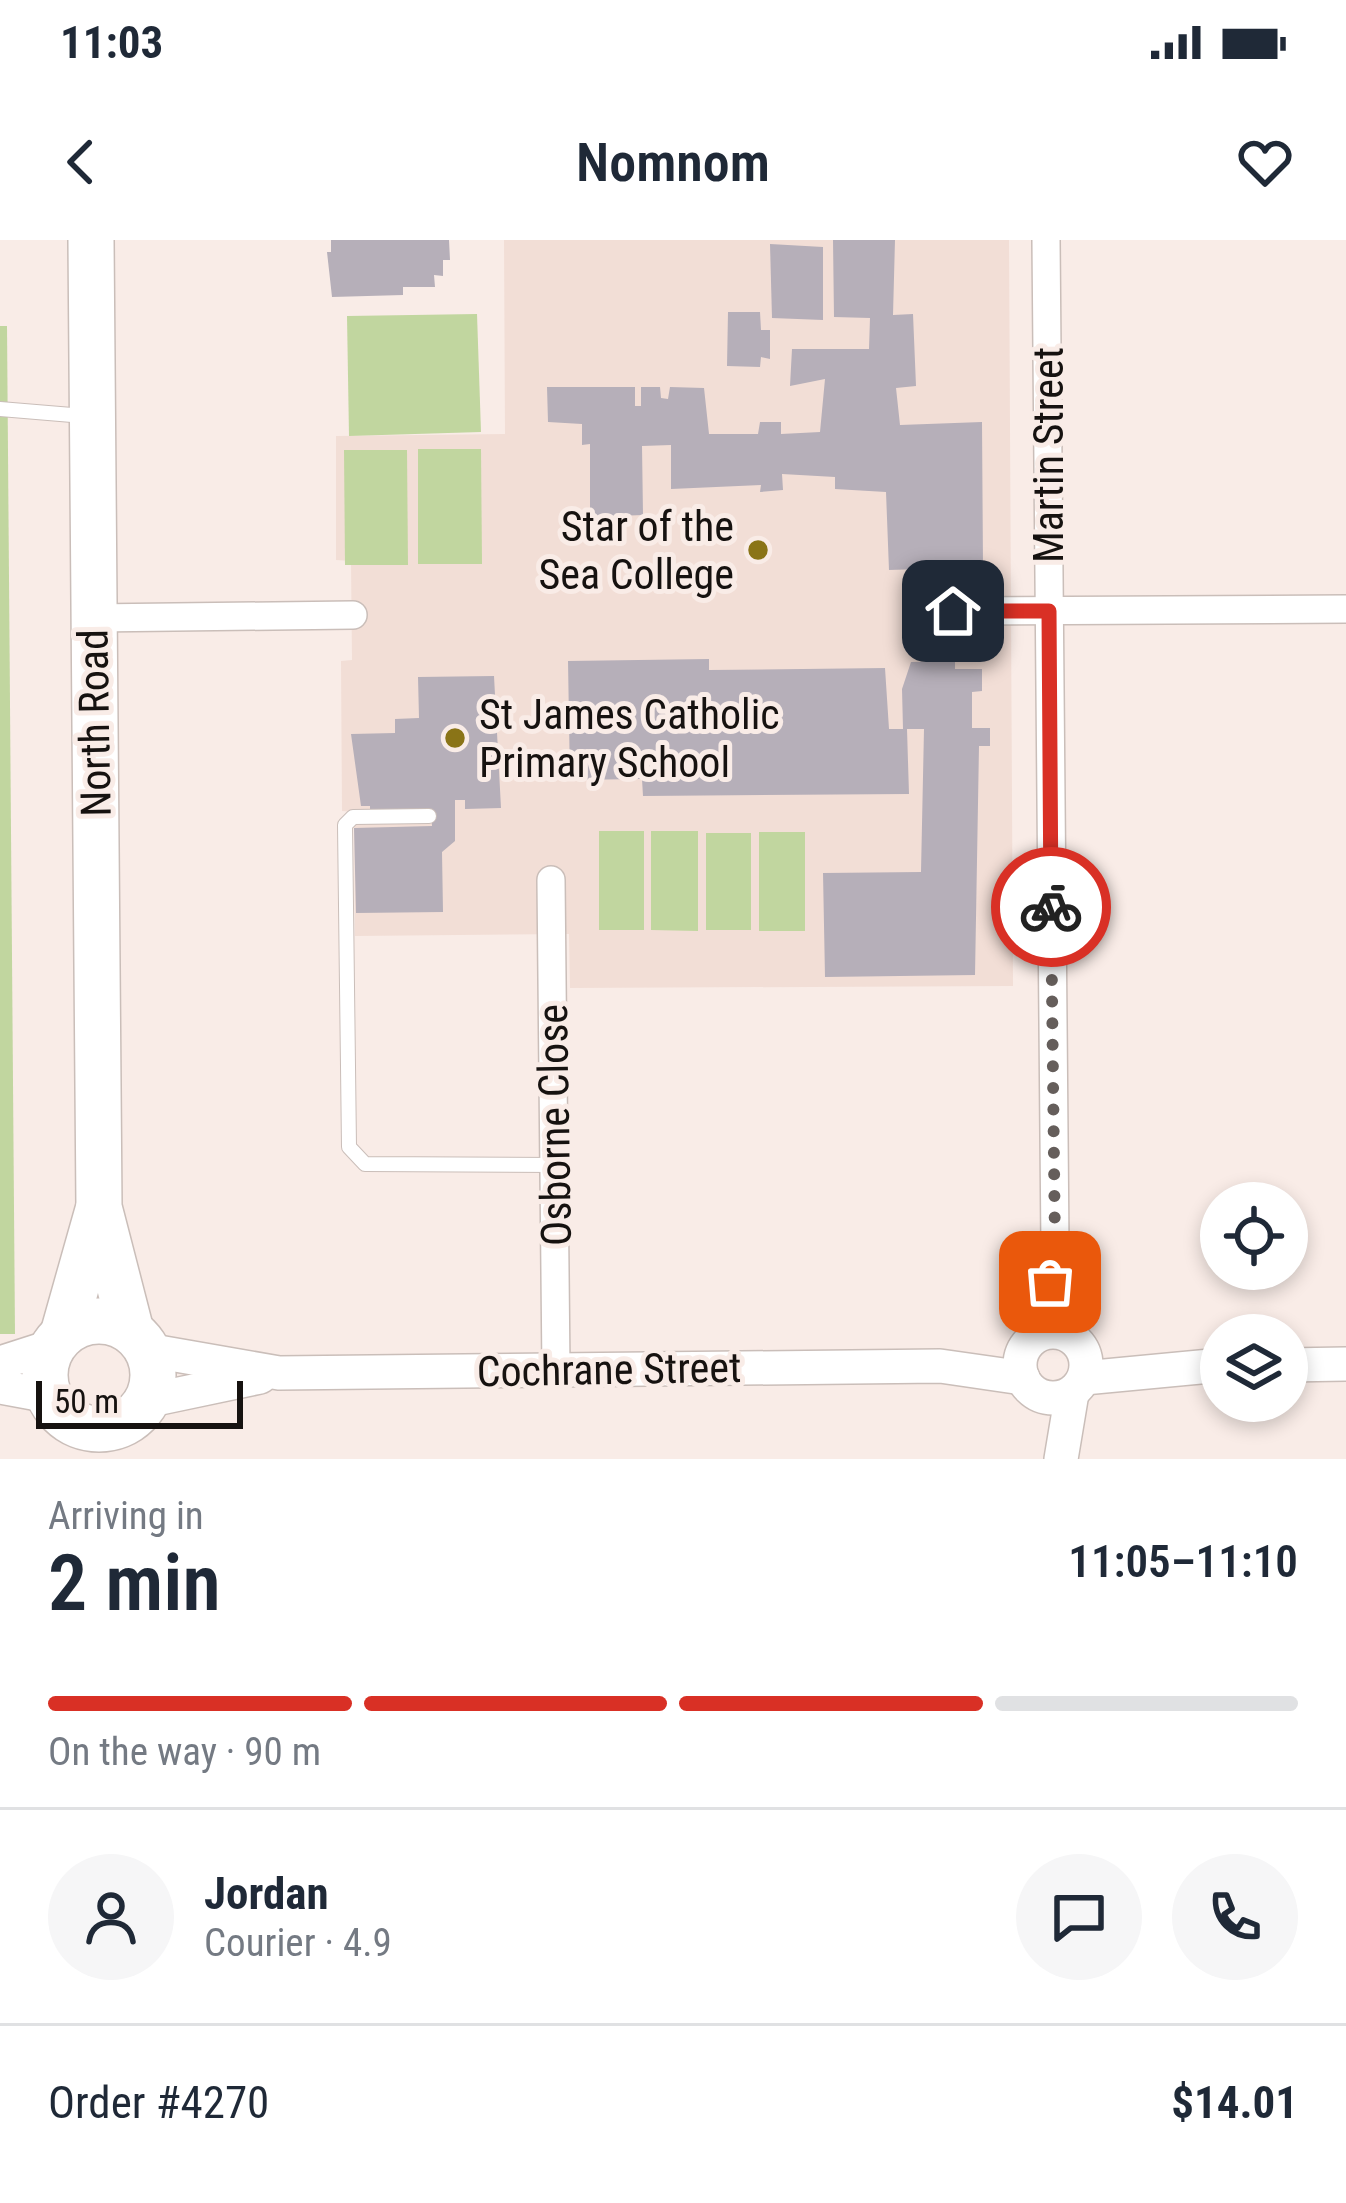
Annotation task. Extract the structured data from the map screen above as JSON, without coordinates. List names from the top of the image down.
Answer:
{
  "streets": {
    "main road": ["North Road"],
    "street": ["Martin Street", "Osborne Close", "Cochrane Street"]
  },
  "crossings": [
    ["Martin Street", "Cochrane Street"],
    ["North Road", "Cochrane Street"],
    ["Osborne Close", "Cochrane Street"]
  ],
  "places": ["Star of the Sea College", "St James Catholic Primary School"],
  "scale_bar": "50 m",
  "page": {
    "status": "11:03",
    "header": "Nomnom",
    "scale": "50 m",
    "heading": ["2 min", "Arriving in", "11:05–11:10"],
    "panel": [
      "Jordan",
      "Courier · 4.9",
      "Order #4270",
      "$14.01"
    ],
    "bar": "On the way · 90 m"
  }
}
